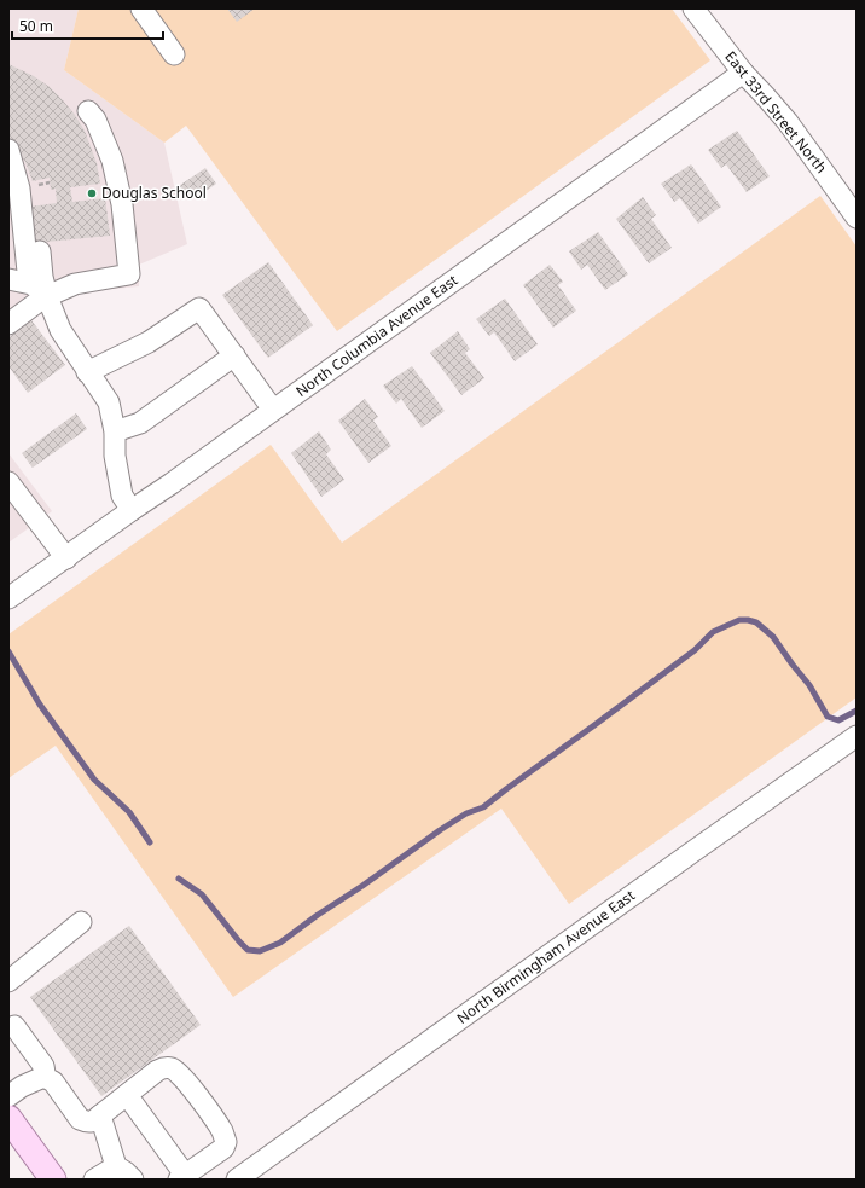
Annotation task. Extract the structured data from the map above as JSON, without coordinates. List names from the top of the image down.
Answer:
{
  "streets": {
    "street": ["East 33rd Street North", "North Columbia Avenue East", "North Birmingham Avenue East"]
  },
  "crossings": [
    ["East 33rd Street North", "North Columbia Avenue East"]
  ],
  "places": ["Douglas School"],
  "scale_bar": "50 m"
}
